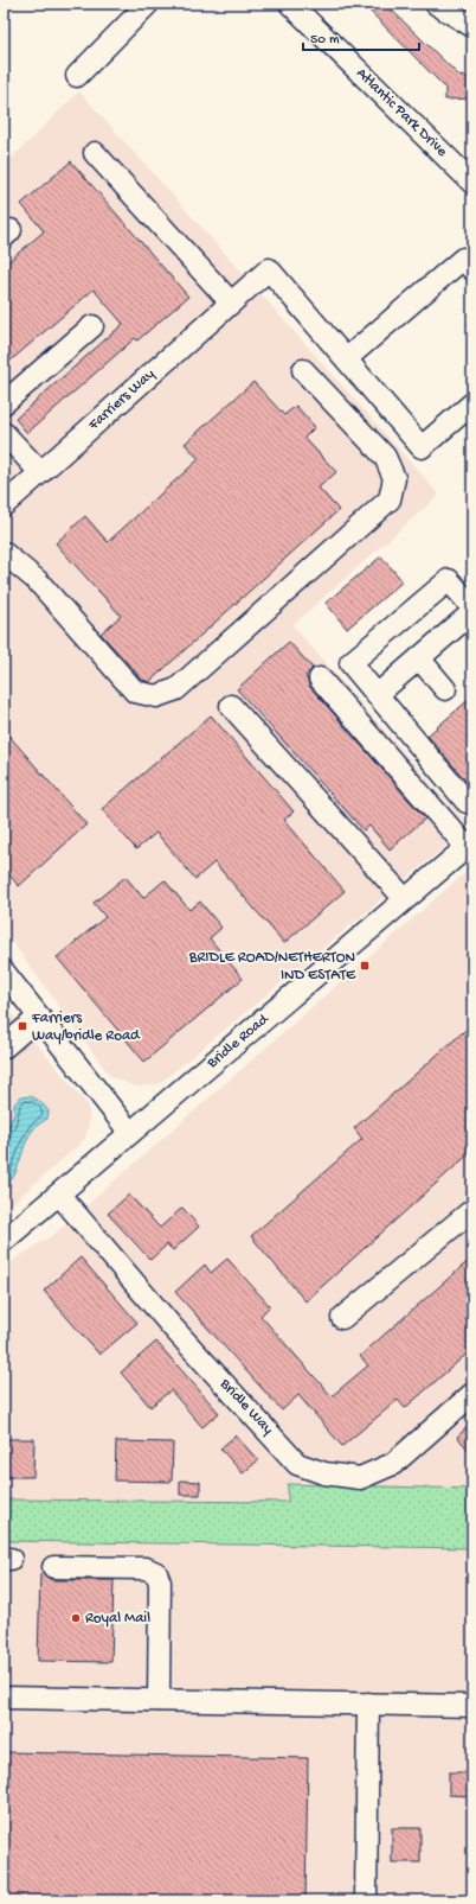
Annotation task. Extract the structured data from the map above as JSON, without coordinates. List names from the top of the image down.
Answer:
{
  "streets": {
    "street": [
      "Atlantic Park Drive",
      "Farriers Way",
      "Bridle Road",
      "Bridle Way"
    ]
  },
  "crossings": [
    ["Bridle Road", "Bridle Way"]
  ],
  "places": {
    "transit": ["BRIDLE ROAD/NETHERTON IND ESTATE", "Farriers Way/bridle Road"],
    "other": ["Royal Mail"]
  },
  "scale_bar": "50 m"
}
